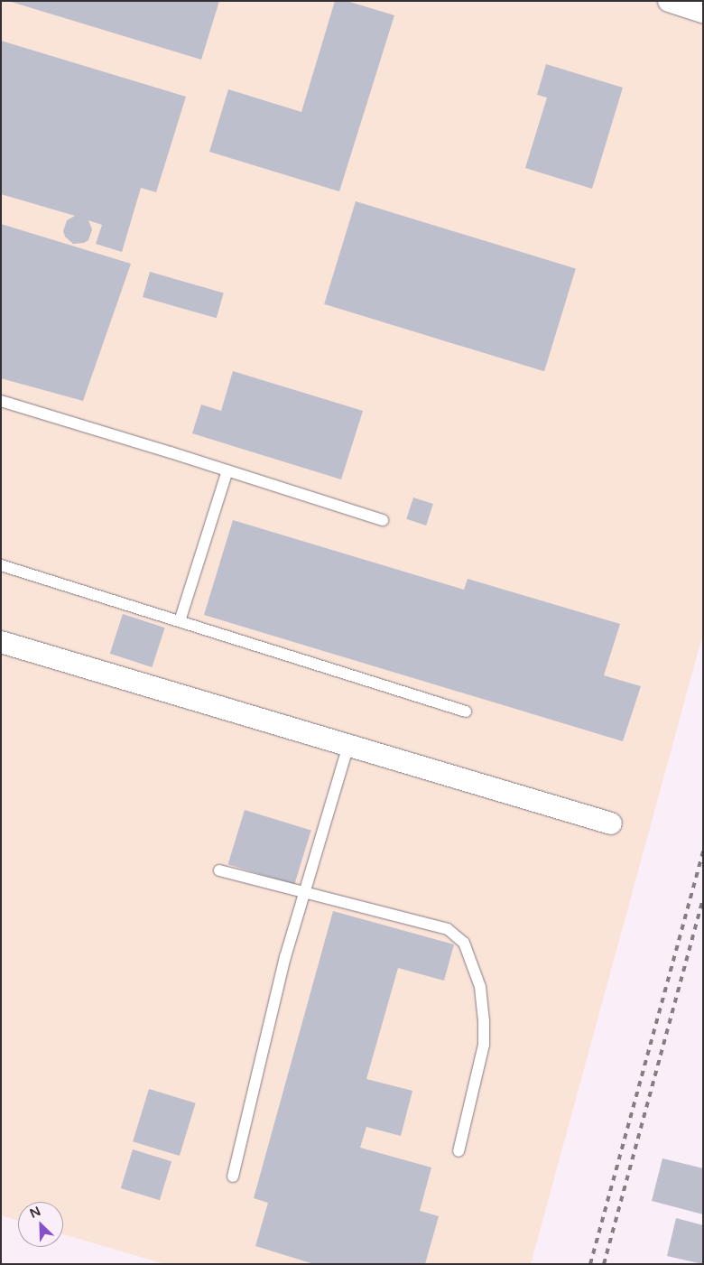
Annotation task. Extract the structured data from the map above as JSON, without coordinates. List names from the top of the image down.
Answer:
{
  "north": "top left"
}
